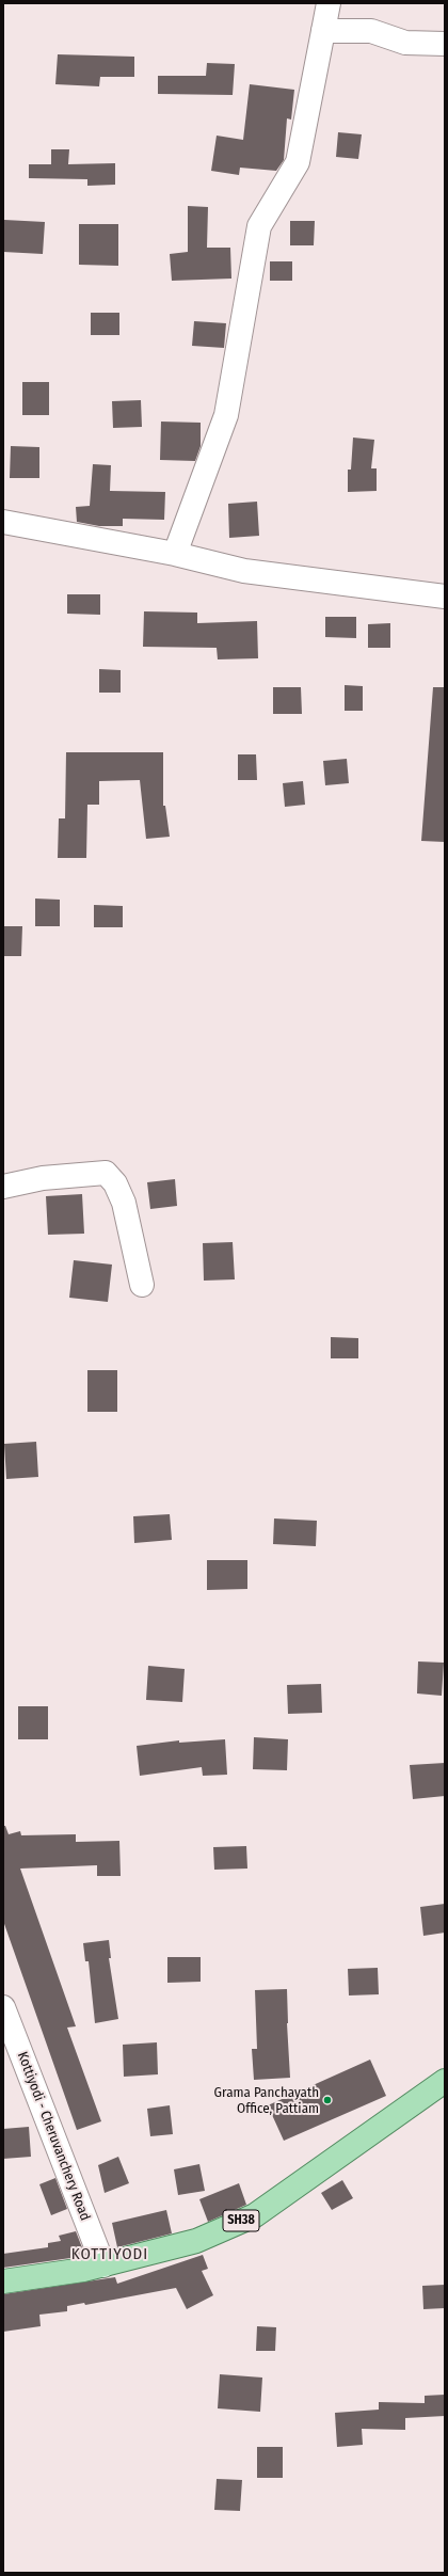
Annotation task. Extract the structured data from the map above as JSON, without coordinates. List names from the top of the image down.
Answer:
{
  "streets": {
    "main road": ["SH38"],
    "street": ["Kottiyodi - Cheruvanchery Road"]
  },
  "crossings": [
    ["Kottiyodi - Cheruvanchery Road", "SH38"]
  ],
  "districts": ["KOTTIYODI"],
  "places": ["Grama Panchayath Office, Pattiam"]
}
